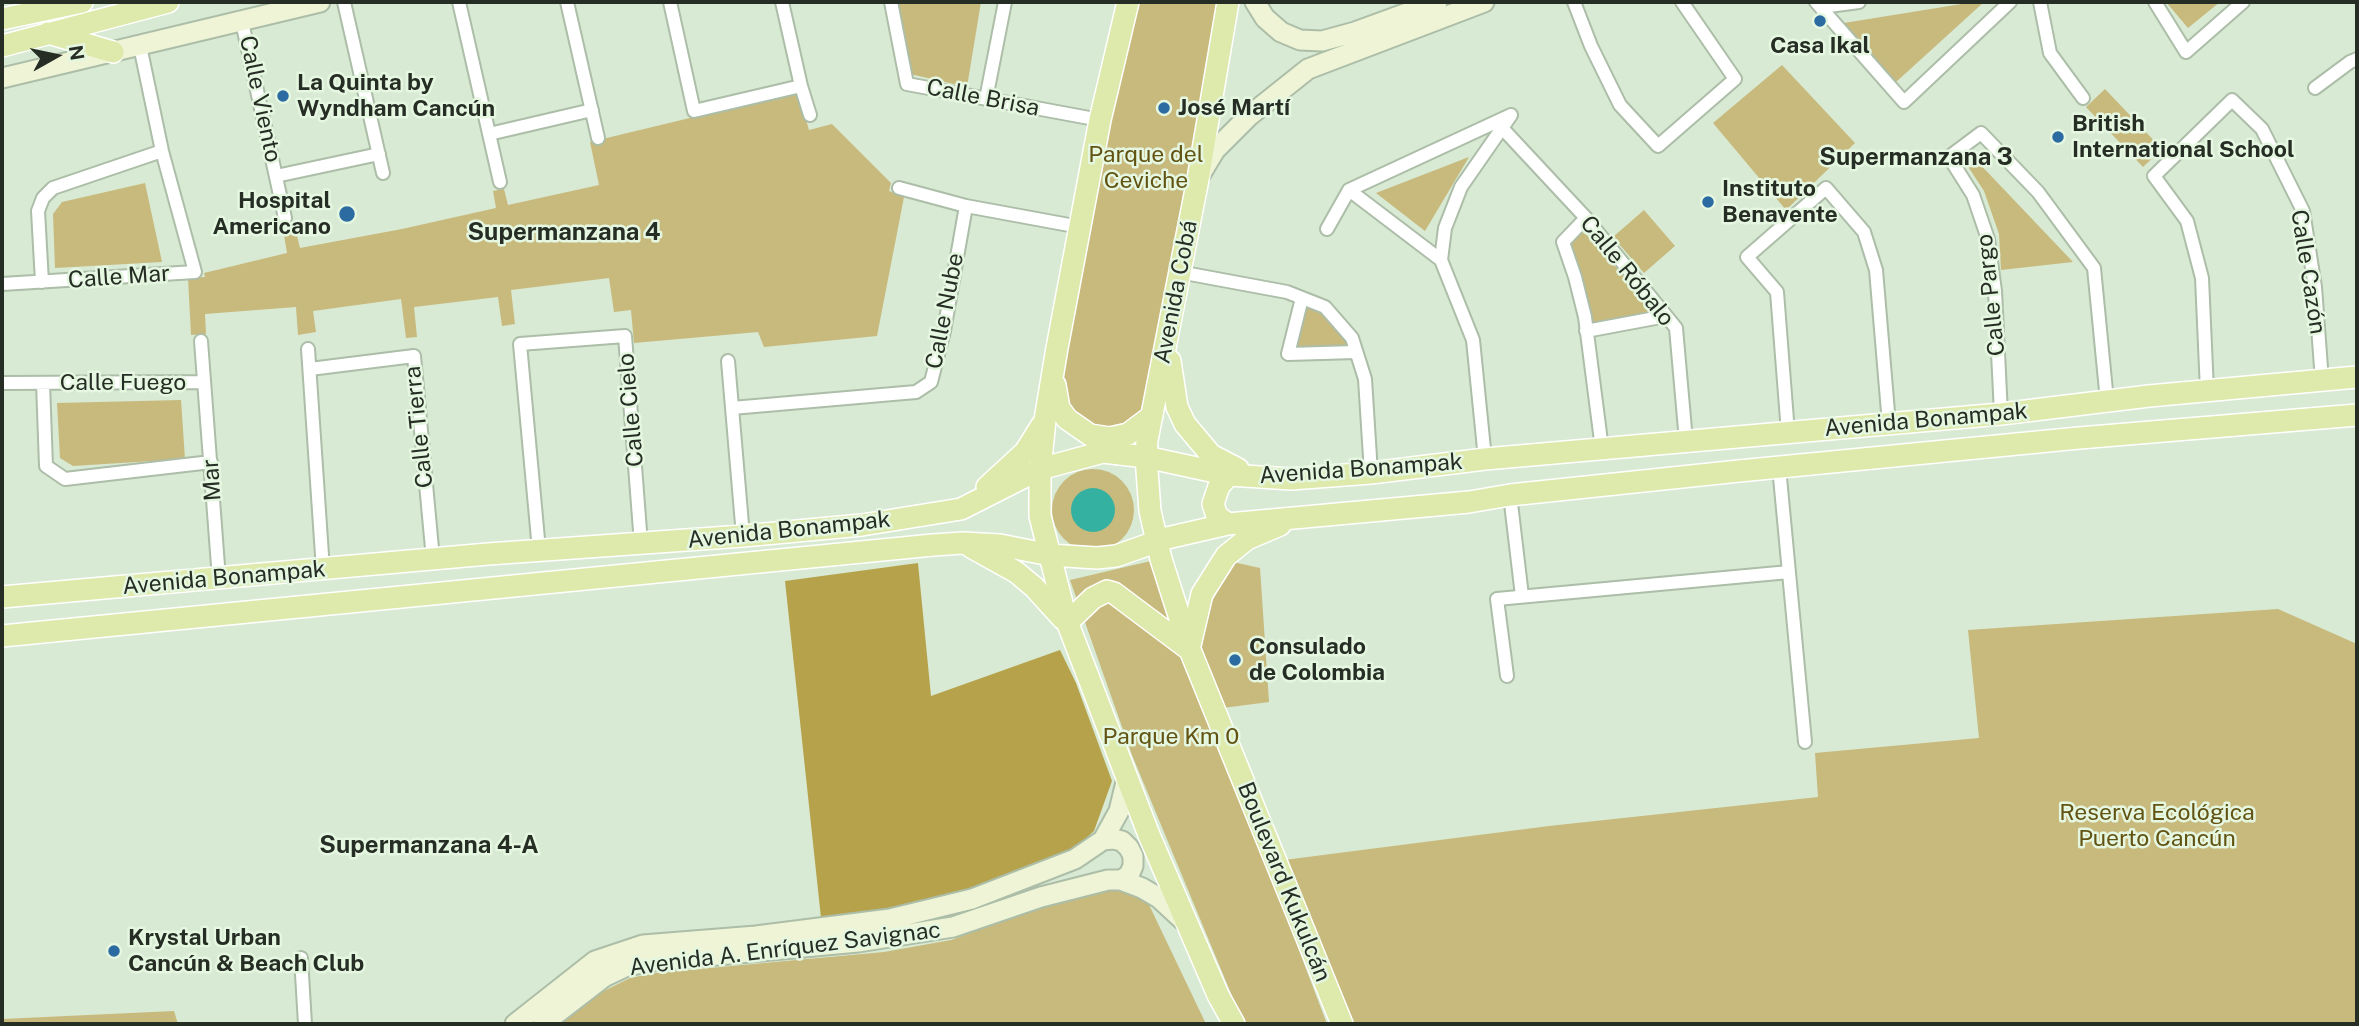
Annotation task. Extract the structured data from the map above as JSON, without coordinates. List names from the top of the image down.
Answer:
{
  "streets": {
    "main road": ["Avenida Cobá", "Avenida Bonampak", "Boulevard Kukulcán"],
    "street": [
      "Calle Brisa",
      "Calle Viento",
      "Calle Róbalo",
      "Calle Cazón",
      "Calle Mar",
      "Calle Pargo",
      "Calle Nube",
      "Calle Fuego",
      "Calle Cielo",
      "Calle Tierra",
      "Mar",
      "Avenida A. Enríquez Savignac"
    ]
  },
  "crossings": [
    ["Calle Róbalo", "Avenida Bonampak"],
    ["Calle Cazón", "Avenida Bonampak"],
    ["Avenida Cobá", "Avenida Bonampak"],
    ["Avenida Cobá", "Boulevard Kukulcán"],
    ["Calle Pargo", "Avenida Bonampak"],
    ["Calle Fuego", "Mar"],
    ["Calle Cielo", "Avenida Bonampak"],
    ["Avenida Bonampak", "Calle Tierra"],
    ["Avenida Bonampak", "Mar"],
    ["Avenida Bonampak", "Boulevard Kukulcán"]
  ],
  "districts": ["Supermanzana 3", "Supermanzana 4", "Supermanzana 4-A"],
  "parks": ["Parque del Ceviche", "Parque Km 0", "Reserva Ecológica Puerto Cancún"],
  "places": [
    "Casa Ikal",
    "La Quinta by Wyndham Cancún",
    "José Martí",
    "British International School",
    "Instituto Benavente",
    "Hospital Americano",
    "Consulado de Colombia",
    "Krystal Urban Cancún & Beach Club"
  ],
  "north": "right"
}
